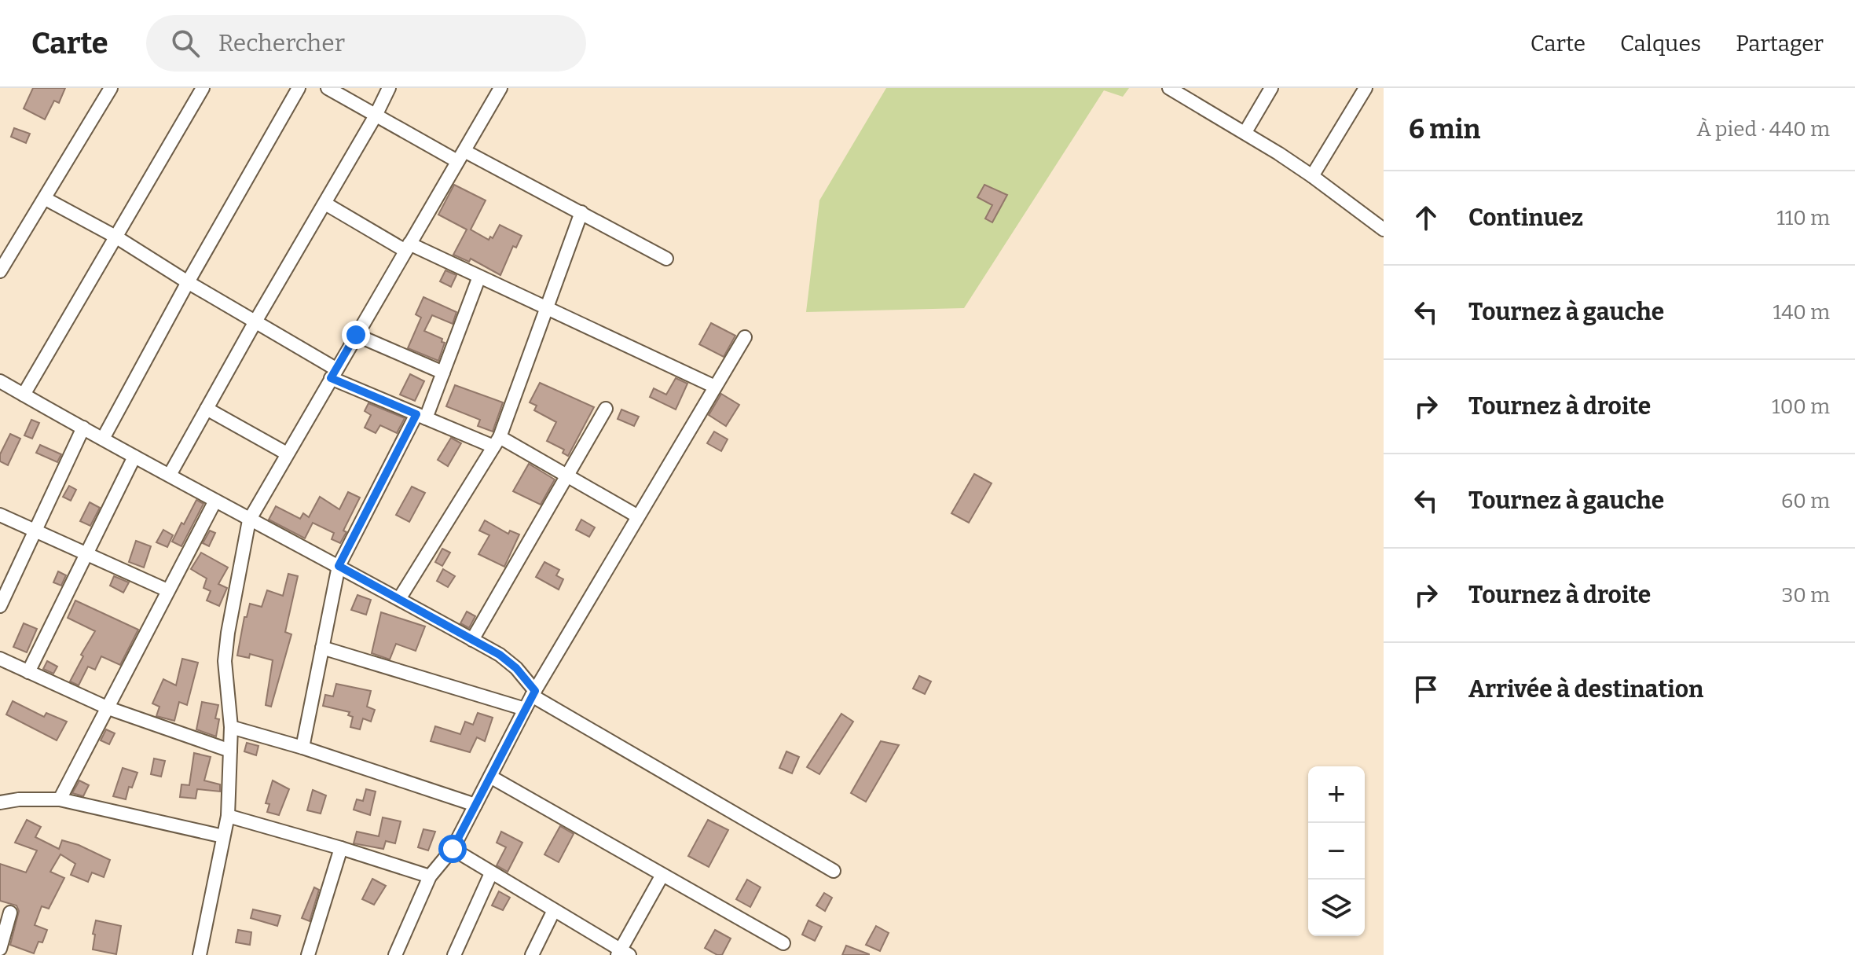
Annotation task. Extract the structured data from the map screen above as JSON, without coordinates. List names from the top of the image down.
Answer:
{
  "page": {
    "header": "Carte",
    "search": "Rechercher",
    "nav": ["Carte", "Calques", "Partager"],
    "heading": ["6 min", "À pied · 440 m"],
    "list": [
      ["Continuez", "110 m"],
      ["Tournez à gauche", "140 m"],
      ["Tournez à droite", "100 m"],
      ["Tournez à gauche", "60 m"],
      ["Tournez à droite", "30 m"],
      "Arrivée à destination"
    ],
    "map_buttons": ["+", "−"]
  }
}
